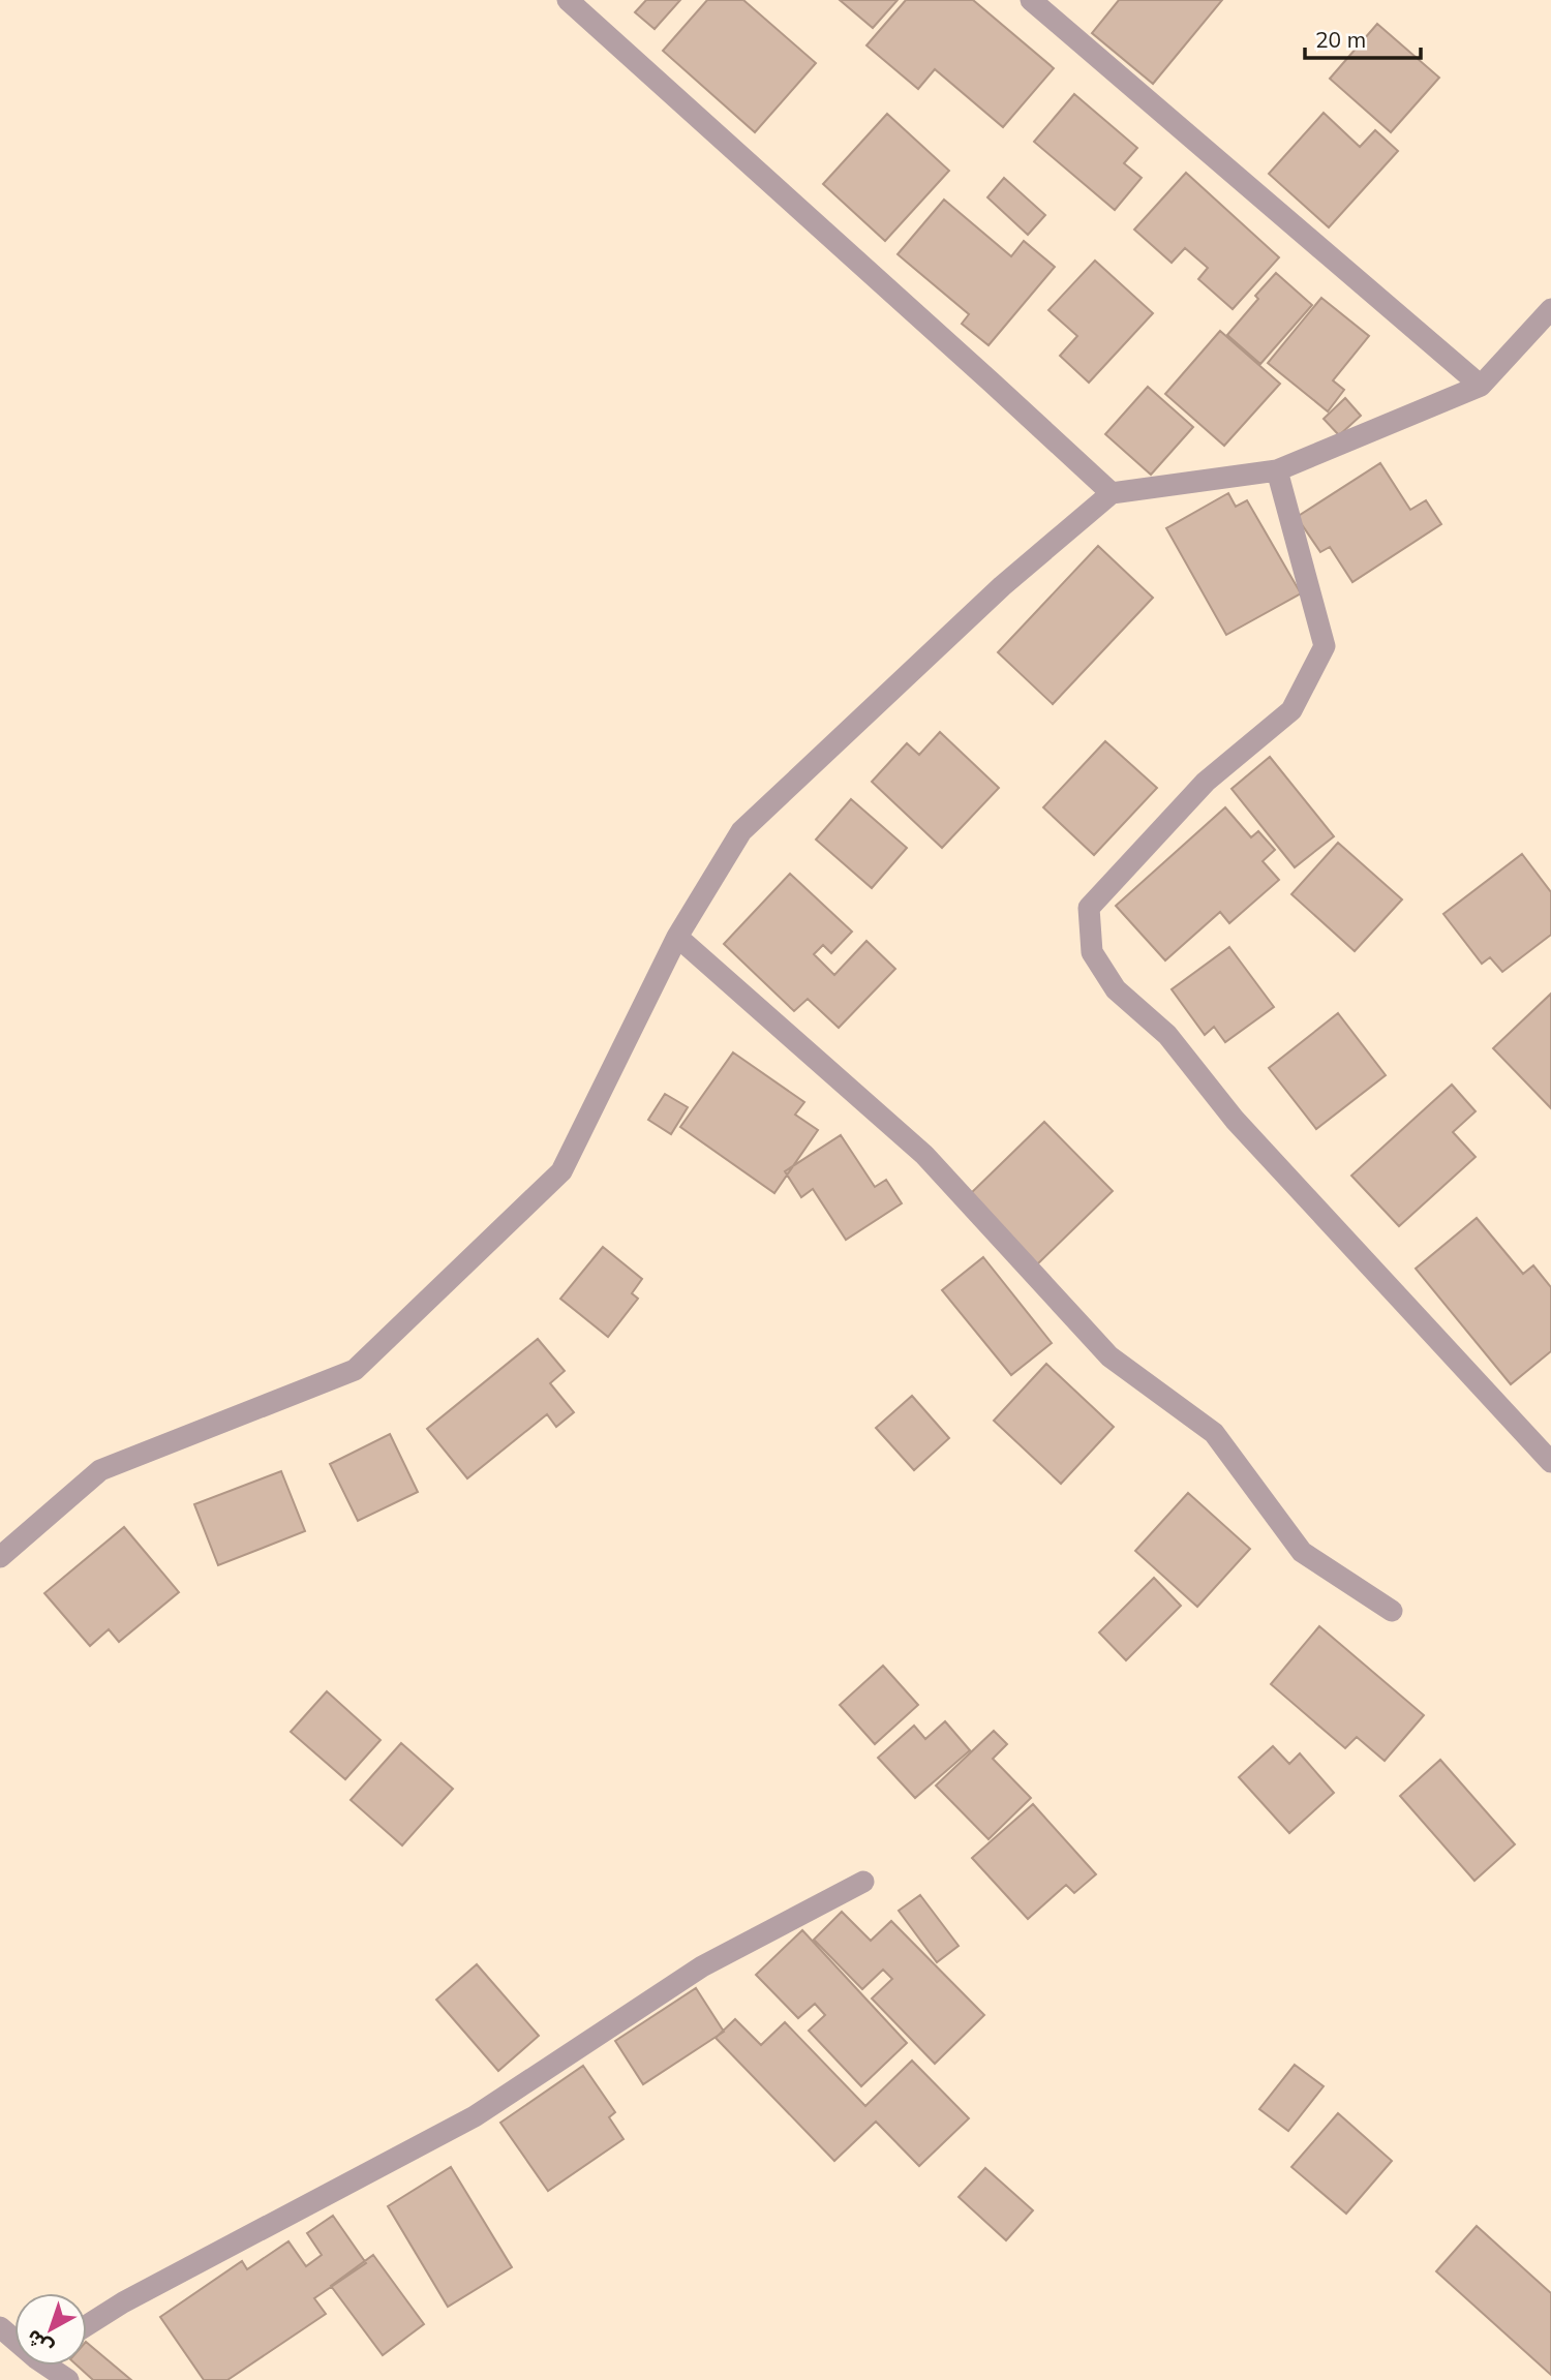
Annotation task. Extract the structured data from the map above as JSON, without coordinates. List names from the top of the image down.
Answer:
{
  "scale_bar": "20 m",
  "north": "bottom left"
}
